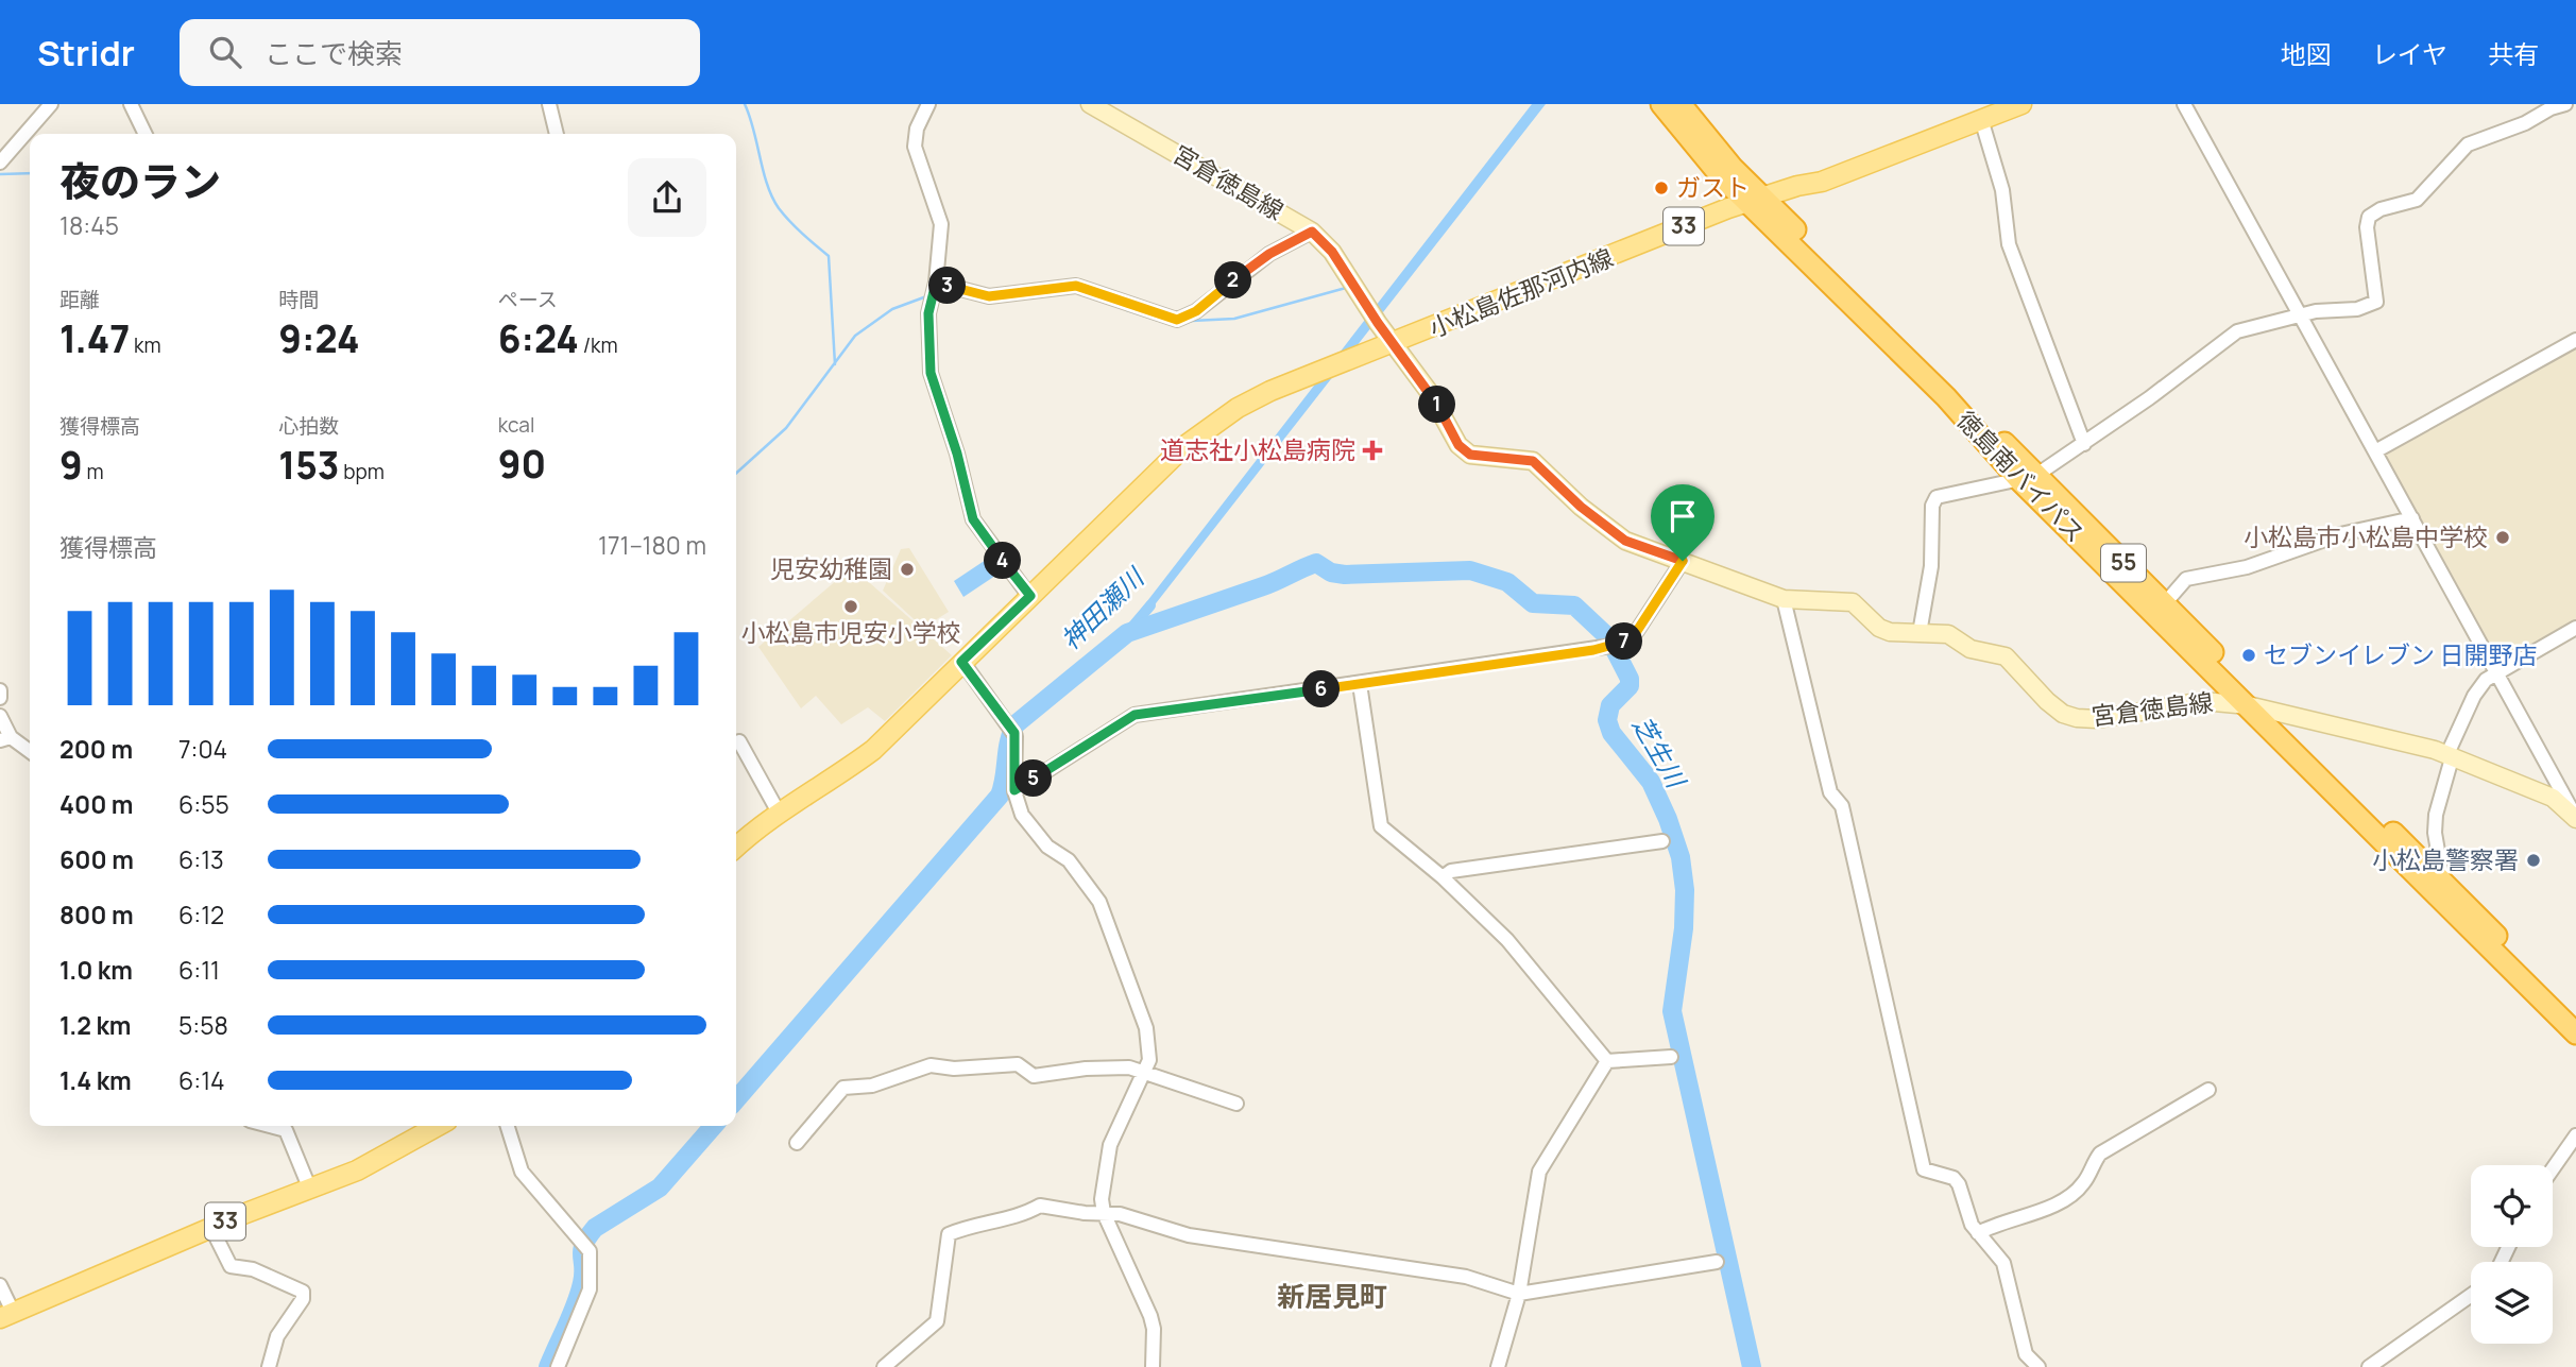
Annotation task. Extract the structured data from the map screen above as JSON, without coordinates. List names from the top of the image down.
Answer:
{
  "streets": {
    "highway": ["徳島南バイパス", "55"],
    "main road": ["宮倉徳島線", "33", "小松島佐那河内線"]
  },
  "crossings": [
    ["宮倉徳島線", "小松島佐那河内線"],
    ["宮倉徳島線", "徳島南バイパス"],
    ["小松島佐那河内線", "徳島南バイパス"]
  ],
  "districts": ["新居見町"],
  "water": ["神田瀬川", "芝生川"],
  "places": {
    "other": [
      "ガスト",
      "小松島市小松島中学校",
      "児安幼稚園",
      "小松島市児安小学校",
      "セブンイレブン 日開野店",
      "小松島警察署"
    ],
    "health": ["道志社小松島病院"]
  },
  "page": {
    "header": "Stridr",
    "search": "ここで検索",
    "nav": ["地図", "レイヤ", "共有"],
    "heading": ["夜のラン", "18:45"],
    "stats": [
      ["距離", "1.47 km"],
      ["時間", "9:24"],
      ["ペース", "6:24 /km"],
      ["獲得標高", "9 m"],
      ["心拍数", "153 bpm"],
      ["kcal", "90"]
    ],
    "pins": [
      "2",
      "3",
      "1",
      "4",
      "7",
      "6",
      "5"
    ],
    "chart": ["獲得標高", "171–180 m"],
    "list": [
      {
        "name": "200 m",
        "note": "7:04"
      },
      {
        "name": "400 m",
        "note": "6:55"
      },
      {
        "name": "600 m",
        "note": "6:13"
      },
      {
        "name": "800 m",
        "note": "6:12"
      },
      {
        "name": "1.0 km",
        "note": "6:11"
      },
      {
        "name": "1.2 km",
        "note": "5:58"
      },
      {
        "name": "1.4 km",
        "note": "6:14"
      }
    ]
  }
}
